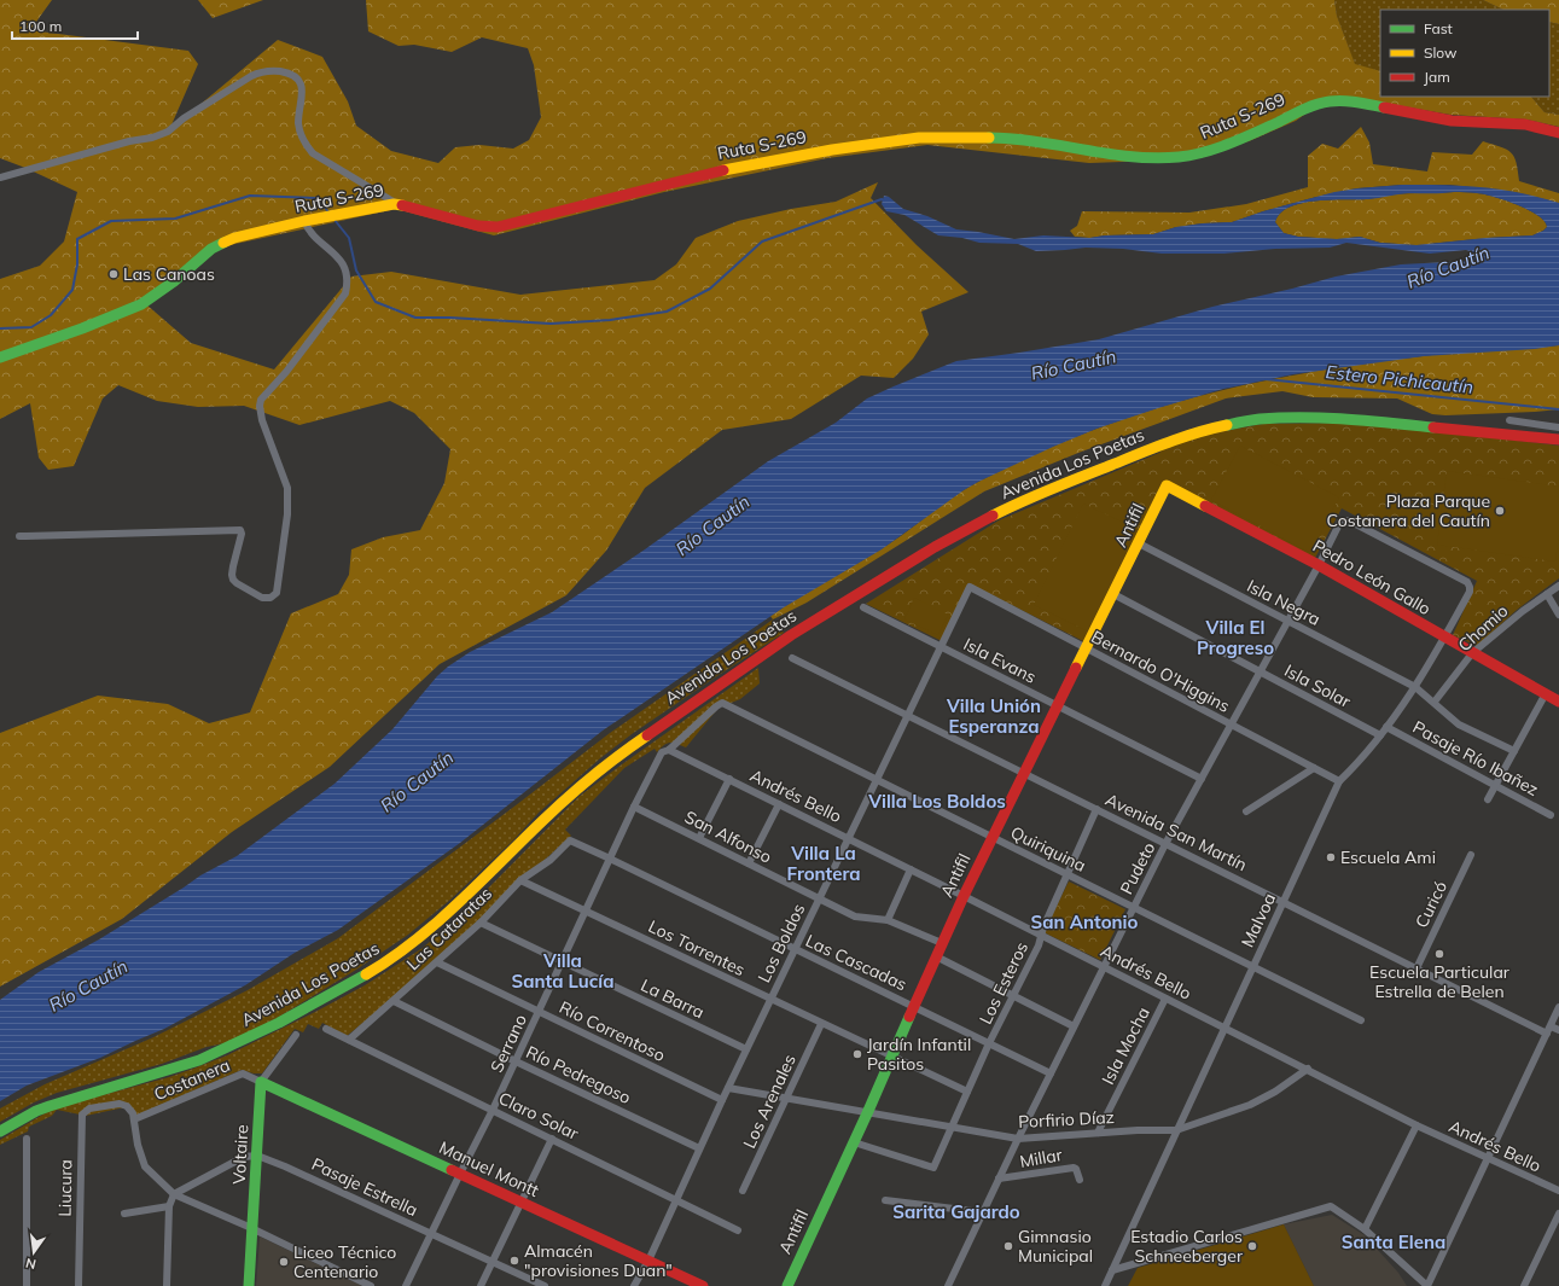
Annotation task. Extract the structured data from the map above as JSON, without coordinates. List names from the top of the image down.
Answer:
{
  "streets": {
    "main road": [
      "Ruta S-269",
      "Avenida Los Poetas",
      "Antifil",
      "Pedro León Gallo",
      "Voltaire",
      "Manuel Montt"
    ],
    "street": [
      "Isla Negra",
      "Chomio",
      "Isla Evans",
      "Bernardo O'Higgins",
      "Isla Solar",
      "Pasaje Río Ibañez",
      "Andrés Bello",
      "Avenida San Martín",
      "San Alfonso",
      "Quiriquina",
      "Pudeto",
      "Curicó",
      "Malvoa",
      "Las Cataratas",
      "Los Boldos",
      "Los Torrentes",
      "Las Cascadas",
      "Los Esteros",
      "La Barra",
      "Río Correntoso",
      "Serrano",
      "Isla Mocha",
      "Río Pedregoso",
      "Costanera",
      "Los Arenales",
      "Claro Solar",
      "Porfirio Díaz",
      "Millar",
      "Pasaje Estrella",
      "Liucura"
    ]
  },
  "crossings": [
    ["Antifil", "Pedro León Gallo"],
    ["Antifil", "Isla Negra"],
    ["Antifil", "Isla Evans"],
    ["Antifil", "Bernardo O'Higgins"],
    ["Antifil", "Isla Solar"],
    ["Antifil", "Andrés Bello"],
    ["Antifil", "Avenida San Martín"],
    ["Antifil", "San Alfonso"],
    ["Antifil", "Quiriquina"],
    ["Antifil", "Los Torrentes"],
    ["Antifil", "Las Cascadas"],
    ["Antifil", "Los Esteros"],
    ["Antifil", "Porfirio Díaz"],
    ["Pedro León Gallo", "Chomio"],
    ["Pedro León Gallo", "Pudeto"],
    ["Pedro León Gallo", "Malvoa"],
    ["Isla Negra", "Chomio"],
    ["Isla Negra", "Pudeto"],
    ["Isla Negra", "Malvoa"],
    ["Isla Evans", "Pudeto"],
    ["Isla Evans", "Los Boldos"],
    ["Bernardo O'Higgins", "Pudeto"],
    ["Bernardo O'Higgins", "Malvoa"],
    ["Bernardo O'Higgins", "Los Boldos"],
    ["Isla Solar", "Pudeto"],
    ["Isla Solar", "Malvoa"],
    ["Pasaje Río Ibañez", "Malvoa"],
    ["Andrés Bello", "Pudeto"],
    ["Andrés Bello", "Malvoa"],
    ["Andrés Bello", "Los Boldos"],
    ["Andrés Bello", "Los Esteros"],
    ["Andrés Bello", "Serrano"],
    ["Andrés Bello", "Isla Mocha"],
    ["Andrés Bello", "Porfirio Díaz"],
    ["Avenida San Martín", "Pudeto"],
    ["Avenida San Martín", "Curicó"],
    ["Avenida San Martín", "Malvoa"],
    ["Avenida San Martín", "Los Boldos"],
    ["Avenida San Martín", "Los Esteros"],
    ["San Alfonso", "Los Boldos"],
    ["San Alfonso", "Serrano"],
    ["Quiriquina", "Pudeto"],
    ["Quiriquina", "Malvoa"],
    ["Quiriquina", "Los Boldos"],
    ["Quiriquina", "Los Esteros"],
    ["Quiriquina", "Serrano"],
    ["Pudeto", "Malvoa"],
    ["Pudeto", "Las Cascadas"],
    ["Pudeto", "Porfirio Díaz"],
    ["Pudeto", "Millar"],
    ["Malvoa", "Porfirio Díaz"],
    ["Las Cataratas", "Los Torrentes"],
    ["Las Cataratas", "Las Cascadas"],
    ["Las Cataratas", "La Barra"],
    ["Las Cataratas", "Río Correntoso"],
    ["Las Cataratas", "Río Pedregoso"],
    ["Las Cataratas", "Claro Solar"],
    ["Los Boldos", "Los Torrentes"],
    ["Los Boldos", "Las Cascadas"],
    ["Los Boldos", "La Barra"],
    ["Los Boldos", "Río Correntoso"],
    ["Los Boldos", "Río Pedregoso"],
    ["Los Boldos", "Claro Solar"],
    ["Los Boldos", "Porfirio Díaz"],
    ["Los Boldos", "Manuel Montt"],
    ["Los Torrentes", "Los Esteros"],
    ["Los Torrentes", "Serrano"],
    ["Los Torrentes", "Los Arenales"],
    ["Las Cascadas", "Los Esteros"],
    ["Las Cascadas", "Serrano"],
    ["Los Esteros", "Porfirio Díaz"],
    ["La Barra", "Serrano"],
    ["Río Correntoso", "Serrano"],
    ["Serrano", "Río Pedregoso"],
    ["Serrano", "Claro Solar"],
    ["Serrano", "Manuel Montt"],
    ["Serrano", "Pasaje Estrella"],
    ["Isla Mocha", "Porfirio Díaz"],
    ["Costanera", "Voltaire"],
    ["Costanera", "Manuel Montt"],
    ["Costanera", "Liucura"],
    ["Los Arenales", "Porfirio Díaz"],
    ["Voltaire", "Manuel Montt"],
    ["Voltaire", "Pasaje Estrella"]
  ],
  "districts": [
    "Villa El Progreso",
    "Villa Unión Esperanza",
    "Villa Los Boldos",
    "Villa La Frontera",
    "San Antonio",
    "Villa Santa Lucía",
    "Sarita Gajardo",
    "Santa Elena"
  ],
  "water": ["Río Cautín", "Estero Pichicautín"],
  "places": [
    "Las Canoas",
    "Plaza Parque Costanera del Cautín",
    "Escuela Ami",
    "Escuela Particular Estrella de Belen",
    "Jardín Infantil Pasitos",
    "Gimnasio Municipal",
    "Estadio Carlos Schneeberger",
    "Almacén \"provisiones Duan\"",
    "Liceo Técnico Centenario"
  ],
  "legend": ["Fast", "Slow", "Jam"],
  "scale_bar": "100 m",
  "north": "bottom"
}
